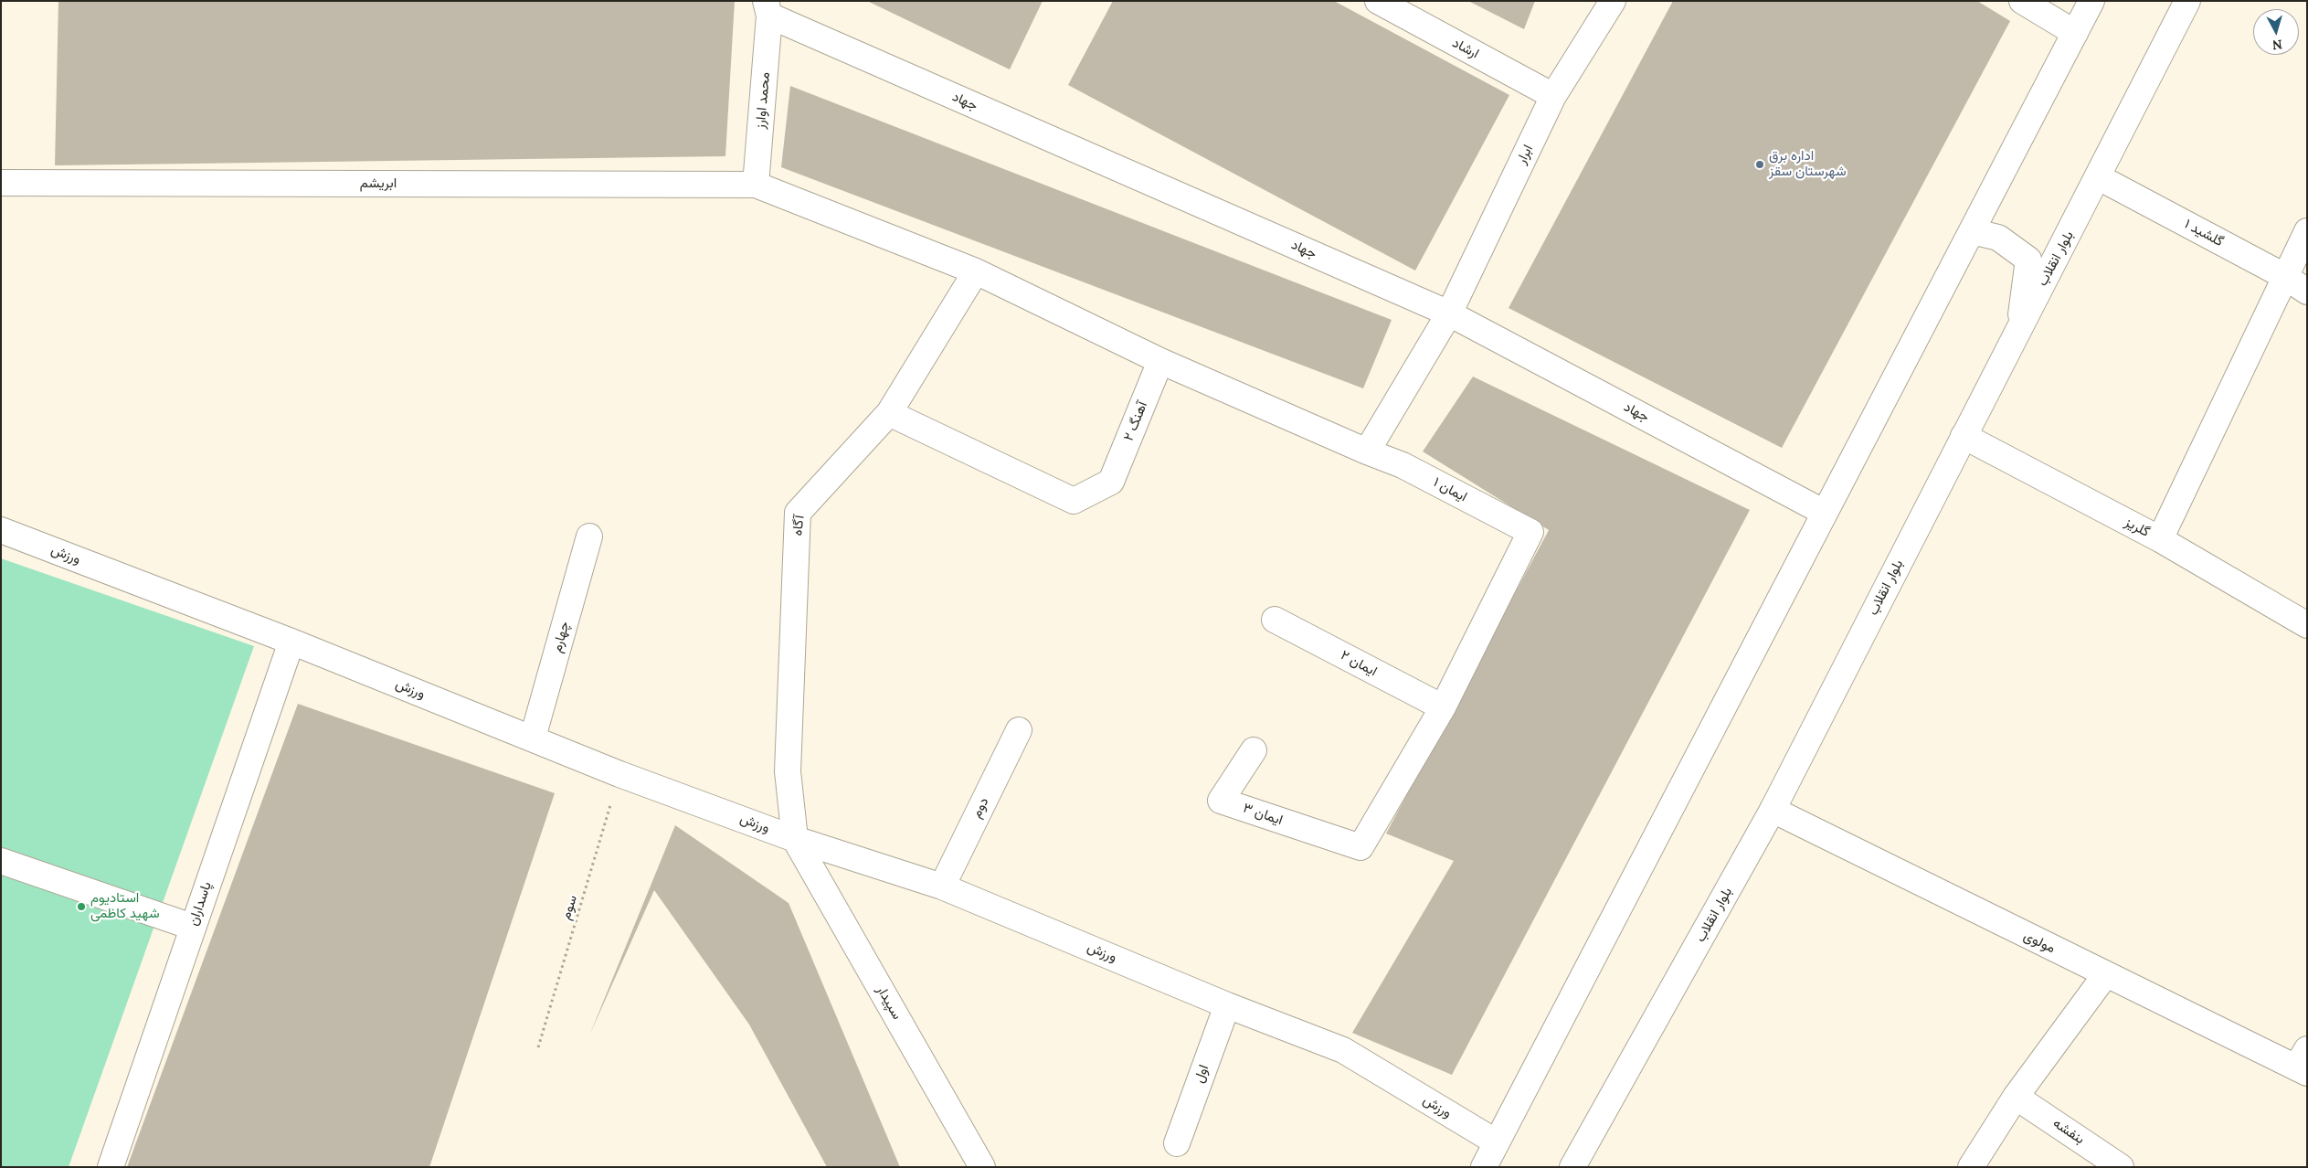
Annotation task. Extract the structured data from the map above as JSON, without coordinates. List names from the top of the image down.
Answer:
{
  "streets": {
    "street": [
      "ارشاد",
      "محمد اوارز",
      "جهاد",
      "ابرار",
      "ابریشم",
      "گلشید ۱",
      "بلوار انقلاب",
      "آهنگ ۲",
      "ایمان ۱",
      "آگاه",
      "گلریز",
      "ورزش",
      "چهارم",
      "ایمان ۲",
      "دوم",
      "ایمان ۳",
      "پاسداران",
      "مولوی",
      "سپیدار",
      "اول",
      "بنفشه"
    ],
    "path": ["سوم"]
  },
  "crossings": [
    ["ارشاد", "ابرار"],
    ["محمد اوارز", "جهاد"],
    ["محمد اوارز", "ابریشم"],
    ["محمد اوارز", "ایمان ۱"],
    ["جهاد", "ابرار"],
    ["ابرار", "ایمان ۱"],
    ["ابریشم", "ایمان ۱"],
    ["گلشید ۱", "بلوار انقلاب"],
    ["بلوار انقلاب", "گلریز"],
    ["بلوار انقلاب", "مولوی"],
    ["آهنگ ۲", "ایمان ۱"],
    ["آهنگ ۲", "آگاه"],
    ["ایمان ۱", "آگاه"],
    ["ایمان ۱", "ایمان ۲"],
    ["ایمان ۱", "ایمان ۳"],
    ["آگاه", "ورزش"],
    ["آگاه", "سپیدار"],
    ["ورزش", "چهارم"],
    ["ورزش", "دوم"],
    ["ورزش", "پاسداران"],
    ["ورزش", "سوم"],
    ["ورزش", "سپیدار"],
    ["ورزش", "اول"],
    ["ایمان ۲", "ایمان ۳"]
  ],
  "places": ["اداره برق شهرستان سقز", "استادیوم شهید کاظمی"],
  "north": "bottom"
}
